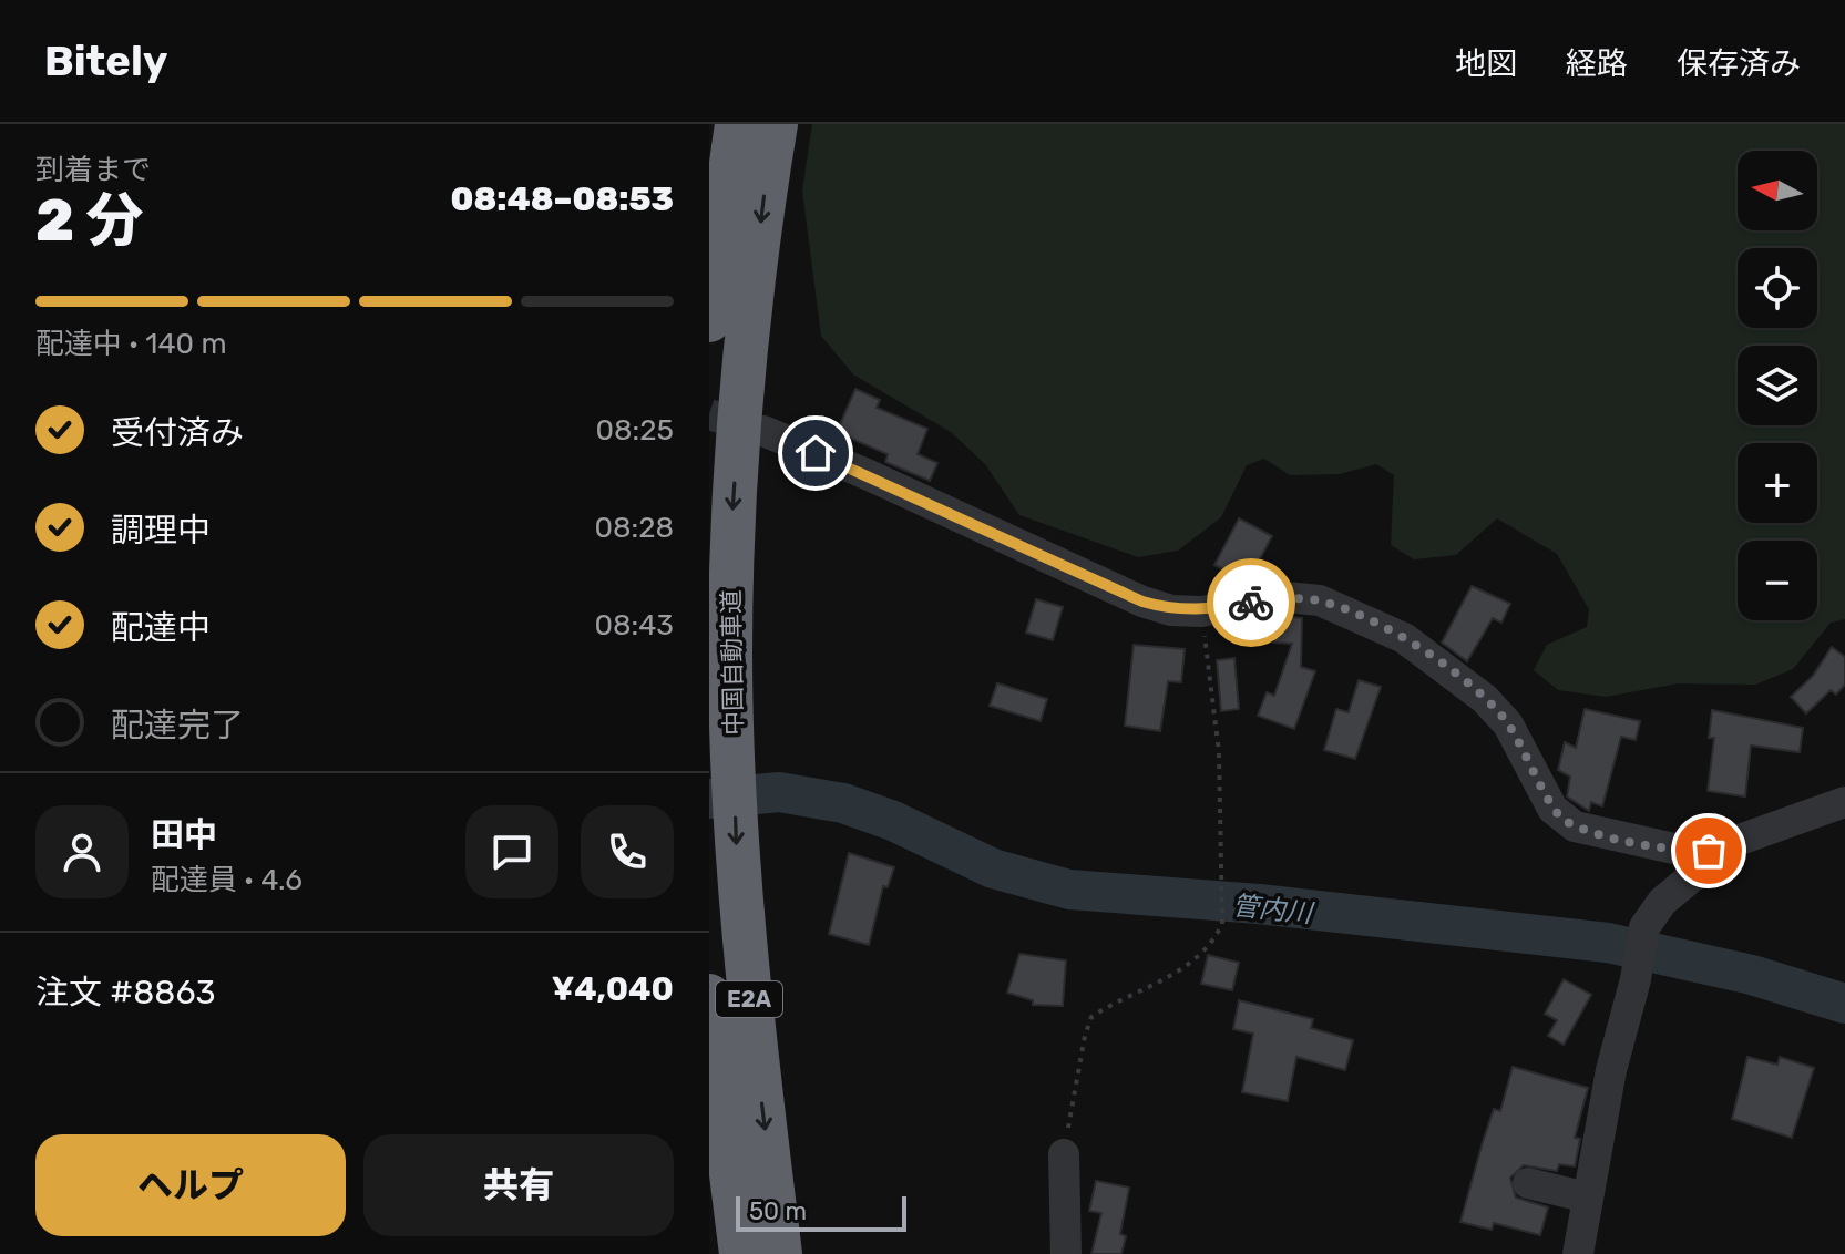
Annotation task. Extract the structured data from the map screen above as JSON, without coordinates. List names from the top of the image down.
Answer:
{
  "streets": {
    "highway": ["中国自動車道", "E2A"]
  },
  "water": ["管内川"],
  "scale_bar": "50 m",
  "north": "left",
  "page": {
    "header": "Bitely",
    "nav": ["地図", "経路", "保存済み"],
    "heading": ["2 分", "到着まで", "08:48–08:53"],
    "panel": [
      "田中",
      "配達員 · 4.6",
      "注文 #8863",
      "¥4,040"
    ],
    "map_buttons": ["+", "−"],
    "bar": "配達中 · 140 m",
    "list": [
      ["受付済み", "08:25"],
      ["調理中", "08:28"],
      ["配達中", "08:43"],
      "配達完了"
    ],
    "buttons": ["ヘルプ", "共有"],
    "scale": "50 m"
  }
}
